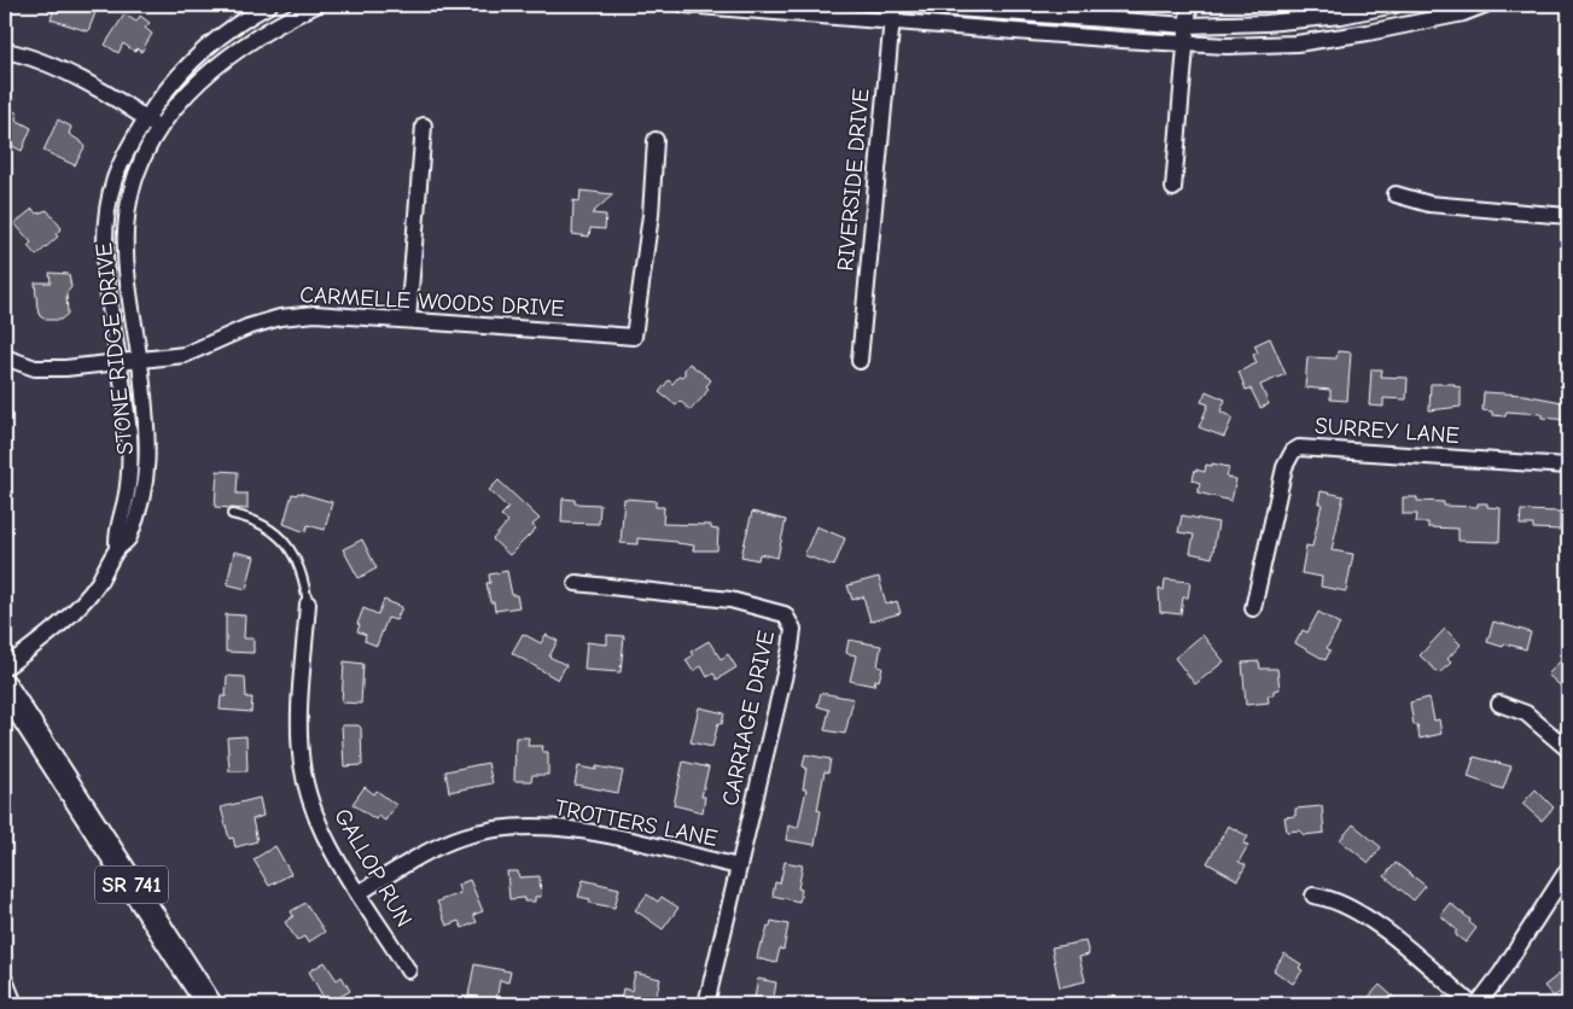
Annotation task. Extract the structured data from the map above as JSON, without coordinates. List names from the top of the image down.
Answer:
{
  "streets": {
    "main road": ["SR 741"],
    "street": [
      "RIVERSIDE DRIVE",
      "CARMELLE WOODS DRIVE",
      "STONE RIDGE DRIVE",
      "SURREY LANE",
      "CARRIAGE DRIVE",
      "TROTTERS LANE",
      "GALLOP RUN"
    ]
  },
  "crossings": [
    ["CARMELLE WOODS DRIVE", "STONE RIDGE DRIVE"],
    ["CARRIAGE DRIVE", "TROTTERS LANE"],
    ["TROTTERS LANE", "GALLOP RUN"]
  ]
}
